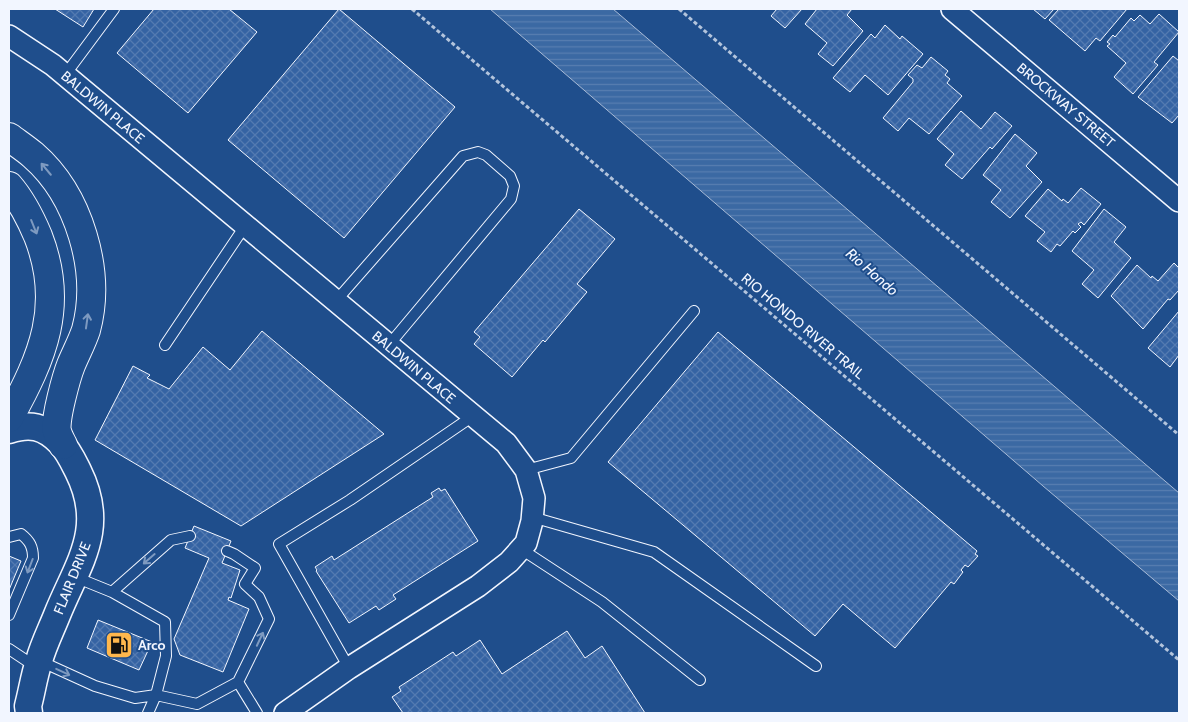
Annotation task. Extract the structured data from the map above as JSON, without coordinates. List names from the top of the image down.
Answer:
{
  "streets": {
    "street": ["BROCKWAY STREET", "BALDWIN PLACE", "FLAIR DRIVE"],
    "path": ["RIO HONDO RIVER TRAIL"]
  },
  "water": ["Rio Hondo"],
  "places": {
    "fuel station": ["Arco"]
  }
}
